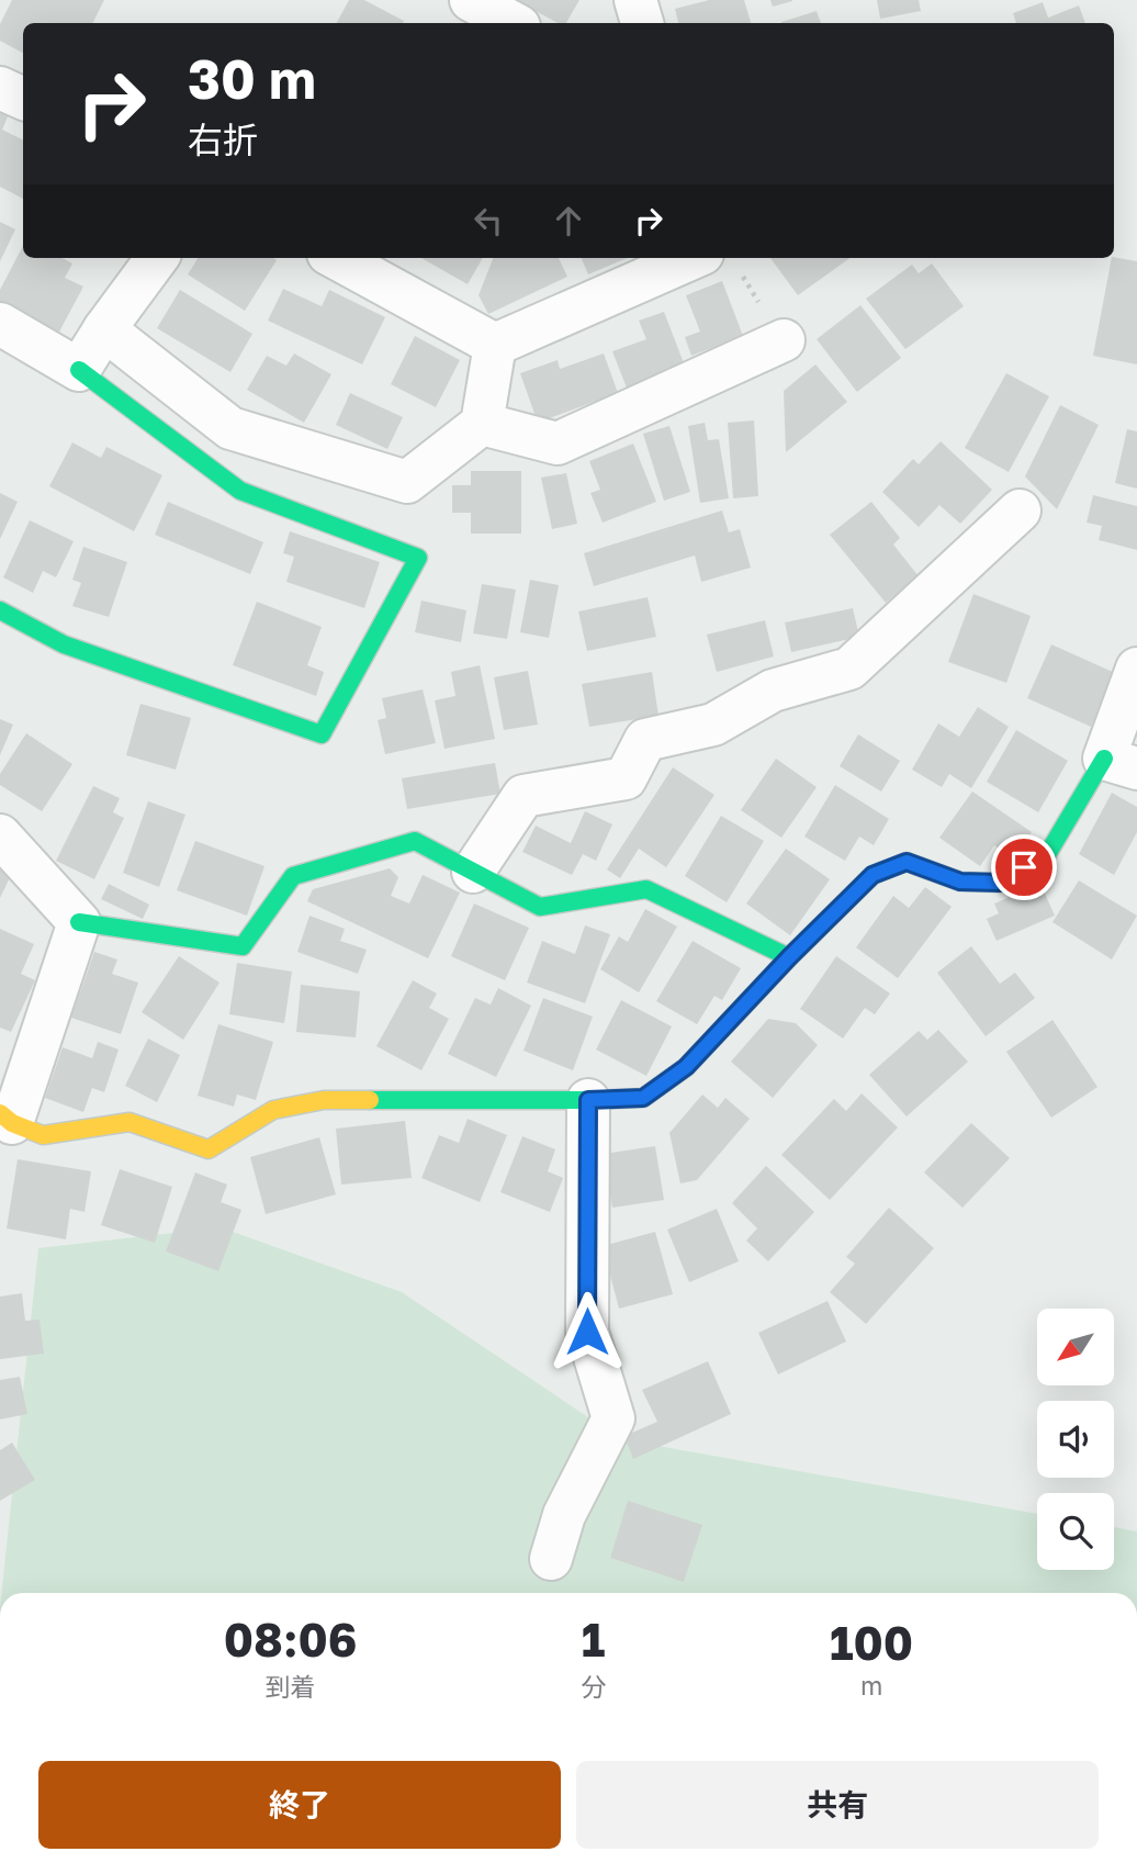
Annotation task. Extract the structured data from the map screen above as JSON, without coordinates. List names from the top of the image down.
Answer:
{
  "north": "bottom left",
  "page": {
    "turn": ["30 m", "右折"],
    "eta": [
      "08:06",
      "到着",
      "1",
      "分",
      "100",
      "m"
    ],
    "buttons": ["終了", "共有"]
  }
}
